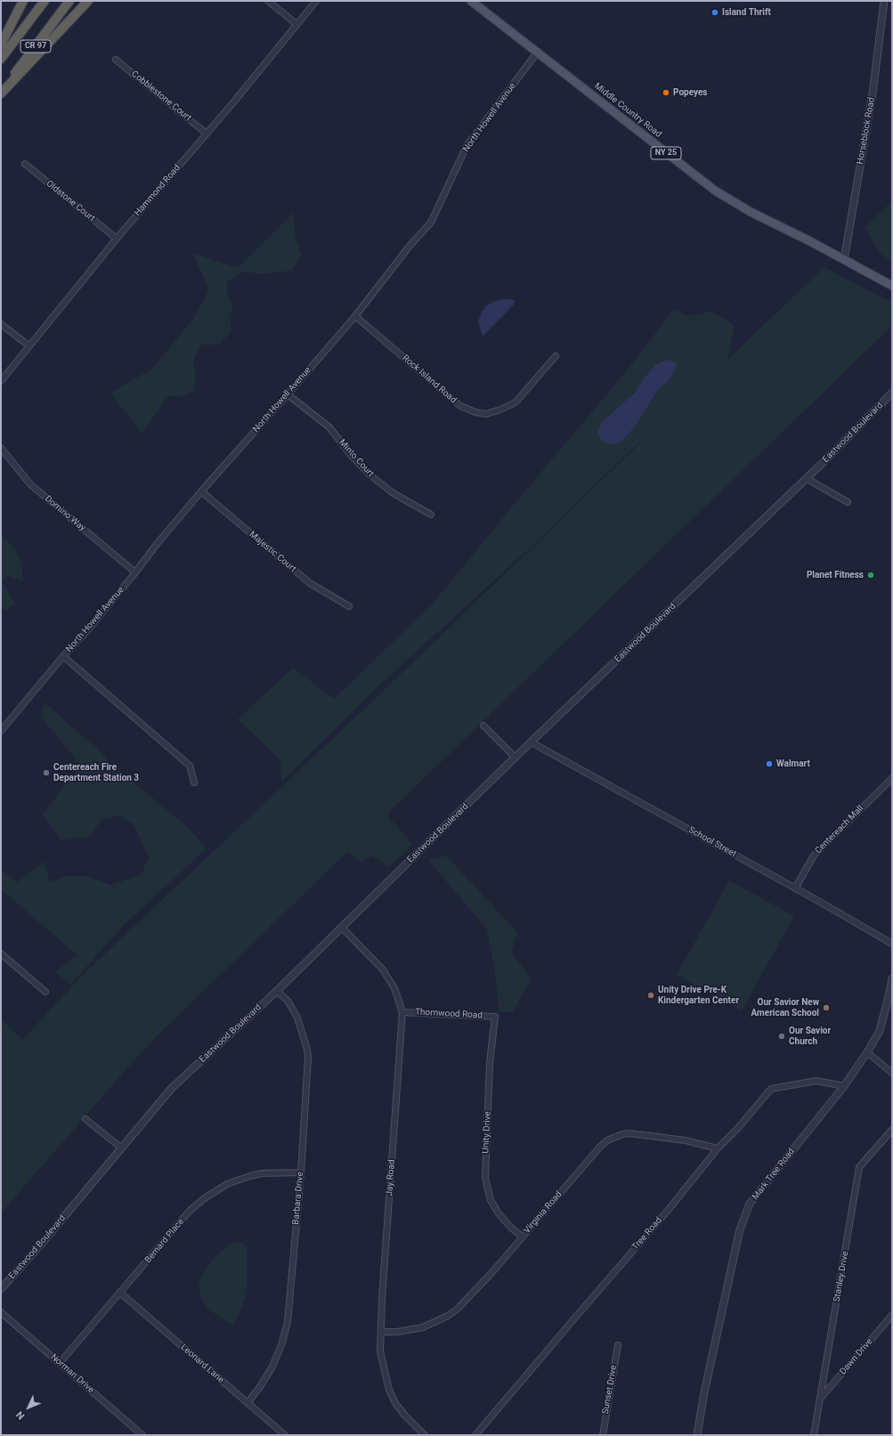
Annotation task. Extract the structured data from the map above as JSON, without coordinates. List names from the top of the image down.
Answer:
{
  "streets": {
    "highway": ["CR 97"],
    "main road": ["Middle Country Road", "NY 25"],
    "street": [
      "Cobblestone Court",
      "North Howell Avenue",
      "Horseblock Road",
      "Hammond Road",
      "Oldstone Court",
      "Rock Island Road",
      "Eastwood Boulevard",
      "Minto Court",
      "Domino Way",
      "Majestic Court",
      "Centereach Mall",
      "School Street",
      "Thornwood Road",
      "Unity Drive",
      "Mark Tree Road",
      "Jay Road",
      "Barbara Drive",
      "Virginia Road",
      "Tree Road",
      "Bernard Place",
      "Stanley Drive",
      "Dawn Drive",
      "Leonard Lane",
      "Norman Drive",
      "Sunset Drive"
    ]
  },
  "crossings": [
    ["Cobblestone Court", "Hammond Road"],
    ["Middle Country Road", "North Howell Avenue"],
    ["Middle Country Road", "Horseblock Road"],
    ["North Howell Avenue", "Rock Island Road"],
    ["North Howell Avenue", "Minto Court"],
    ["North Howell Avenue", "Domino Way"],
    ["North Howell Avenue", "Majestic Court"],
    ["Hammond Road", "Oldstone Court"],
    ["Eastwood Boulevard", "School Street"],
    ["Eastwood Boulevard", "Jay Road"],
    ["Eastwood Boulevard", "Barbara Drive"],
    ["Centereach Mall", "School Street"],
    ["Thornwood Road", "Unity Drive"],
    ["Thornwood Road", "Jay Road"],
    ["Unity Drive", "Virginia Road"],
    ["Mark Tree Road", "Tree Road"],
    ["Jay Road", "Virginia Road"],
    ["Barbara Drive", "Bernard Place"],
    ["Barbara Drive", "Leonard Lane"],
    ["Virginia Road", "Tree Road"],
    ["Bernard Place", "Leonard Lane"],
    ["Bernard Place", "Norman Drive"],
    ["Stanley Drive", "Dawn Drive"]
  ],
  "places": [
    "Island Thrift",
    "Popeyes",
    "Planet Fitness",
    "Walmart",
    "Centereach Fire Department Station 3",
    "Unity Drive Pre-K Kindergarten Center",
    "Our Savior New American School",
    "Our Savior Church"
  ],
  "north": "bottom left"
}
